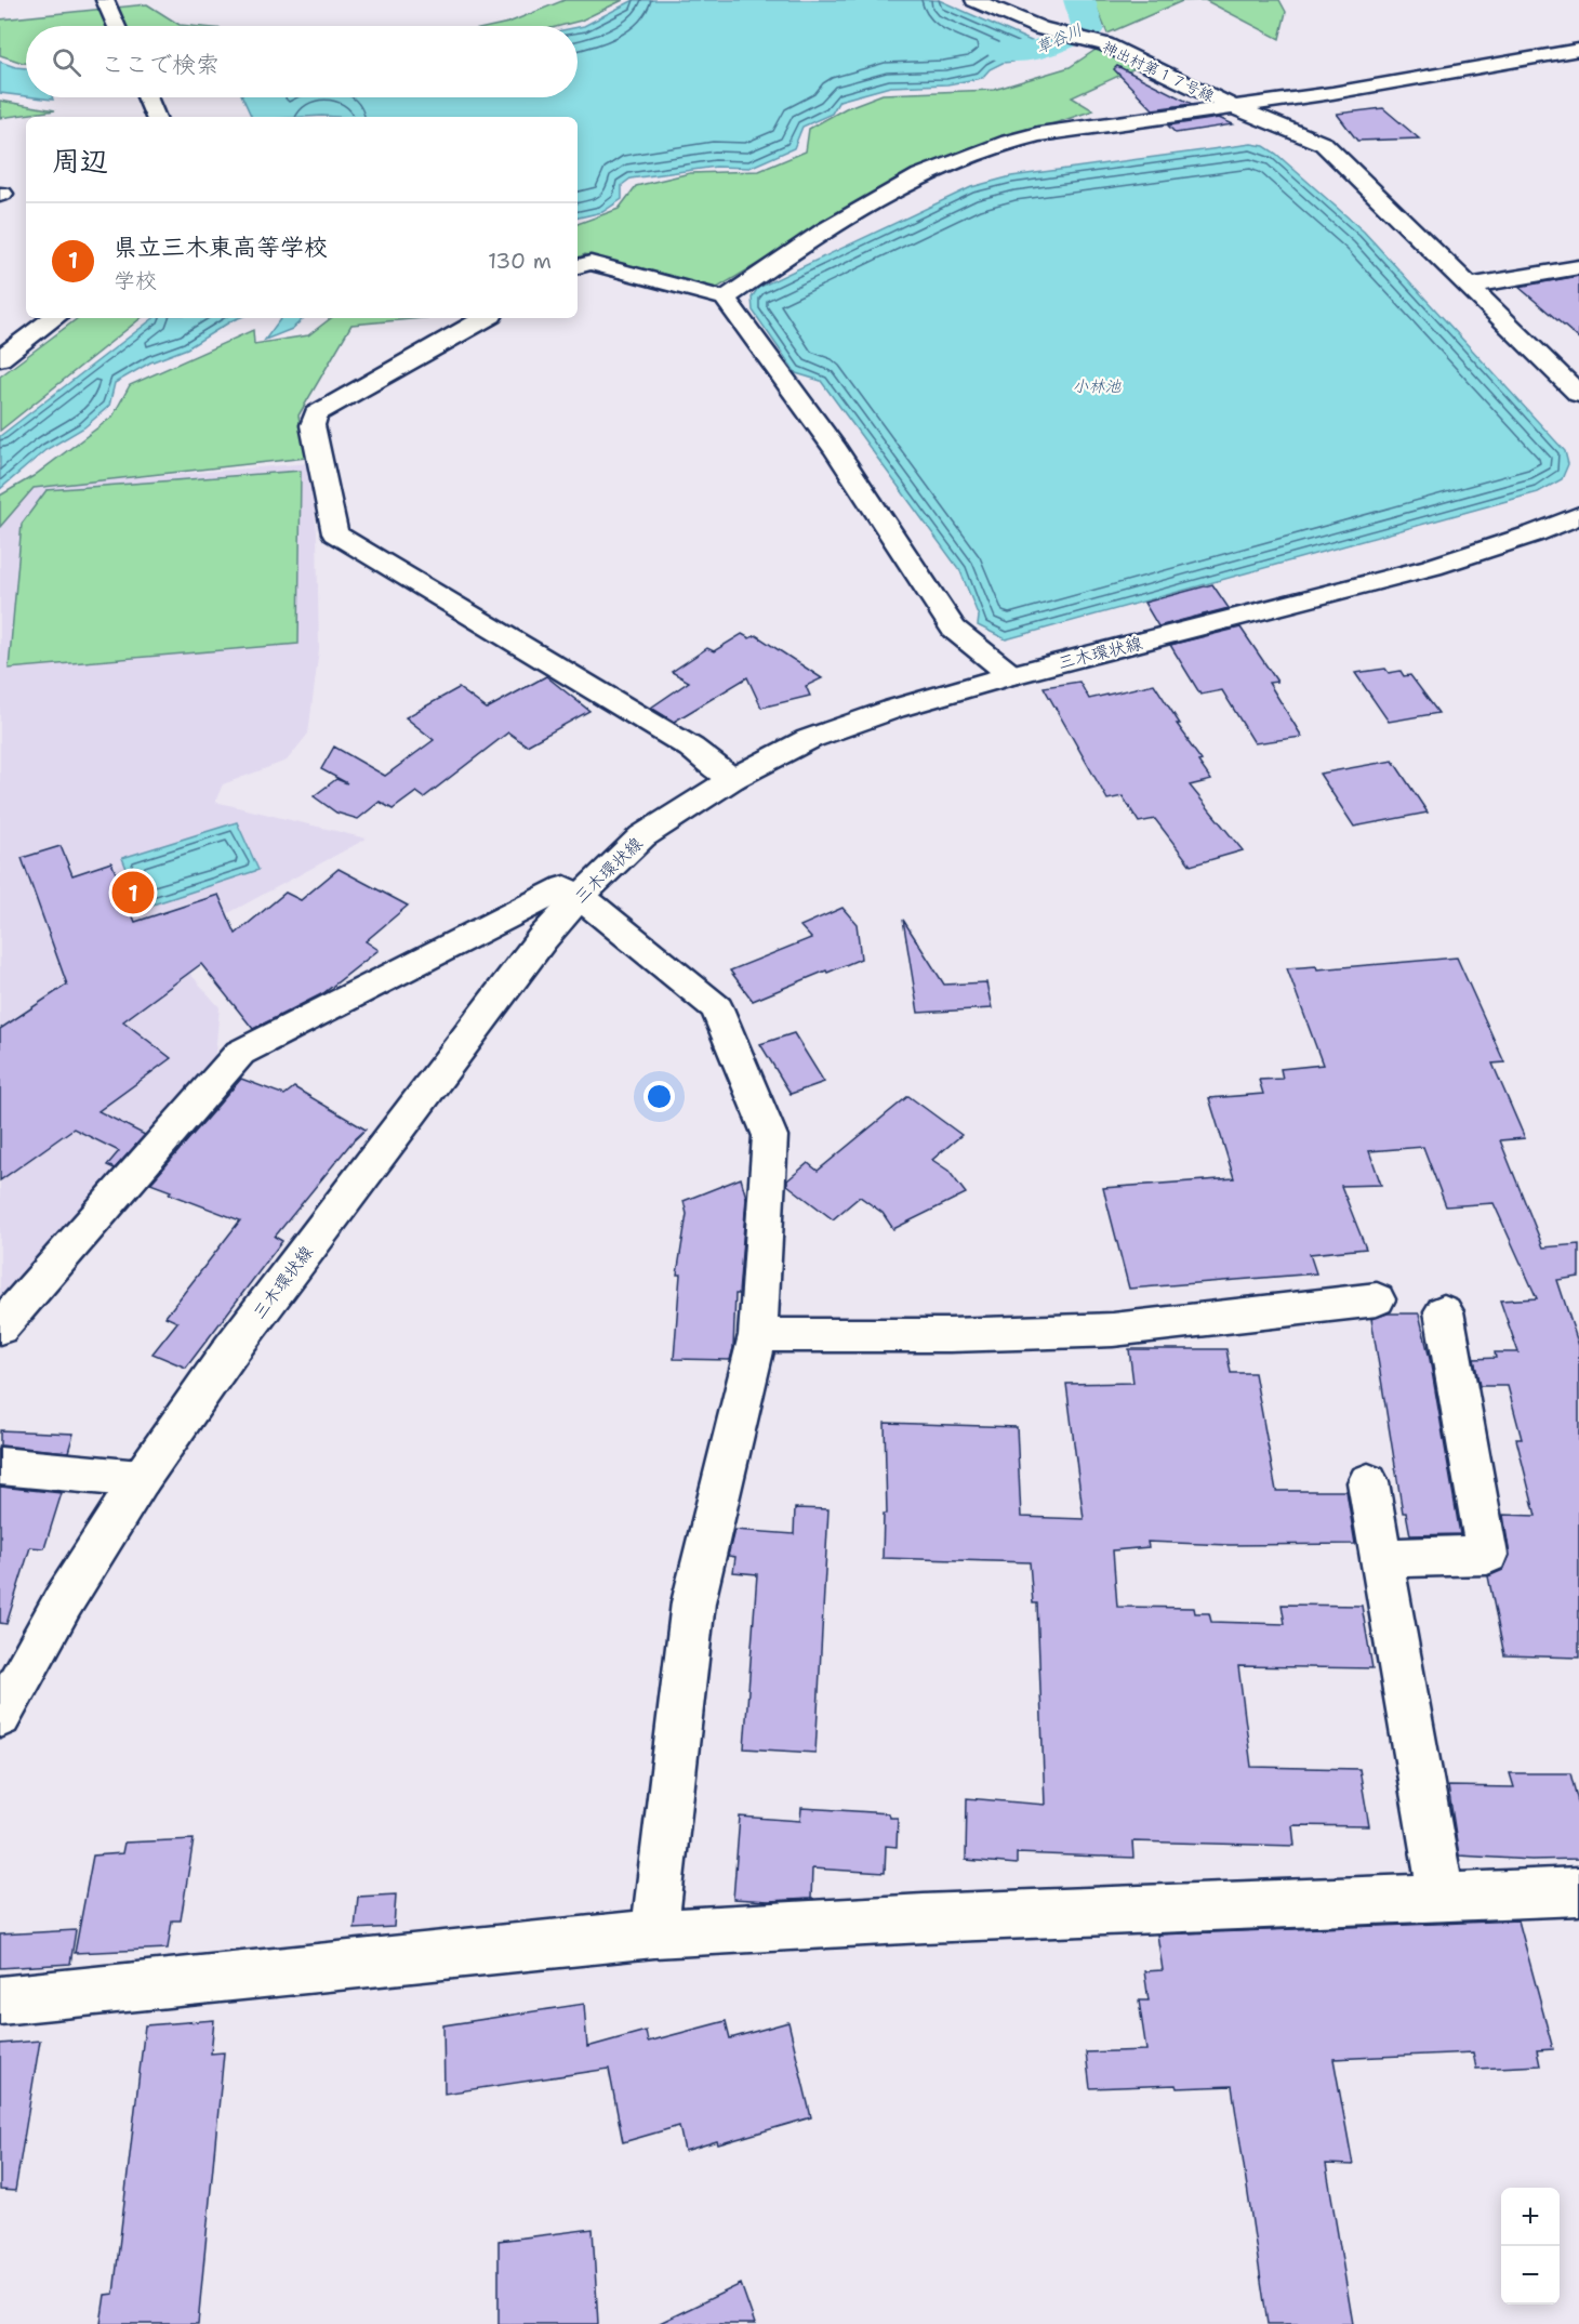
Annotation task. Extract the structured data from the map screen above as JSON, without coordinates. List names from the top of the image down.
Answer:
{
  "streets": {
    "street": ["神出村第１７号線", "三木環状線"]
  },
  "water": ["草谷川", "小林池"],
  "page": {
    "search": "ここで検索",
    "heading": "周辺",
    "list": [
      {
        "mark": "1",
        "name": "県立三木東高等学校",
        "note": "学校",
        "value": "130 m"
      }
    ],
    "pins": "1",
    "map_buttons": ["+", "−"]
  }
}
